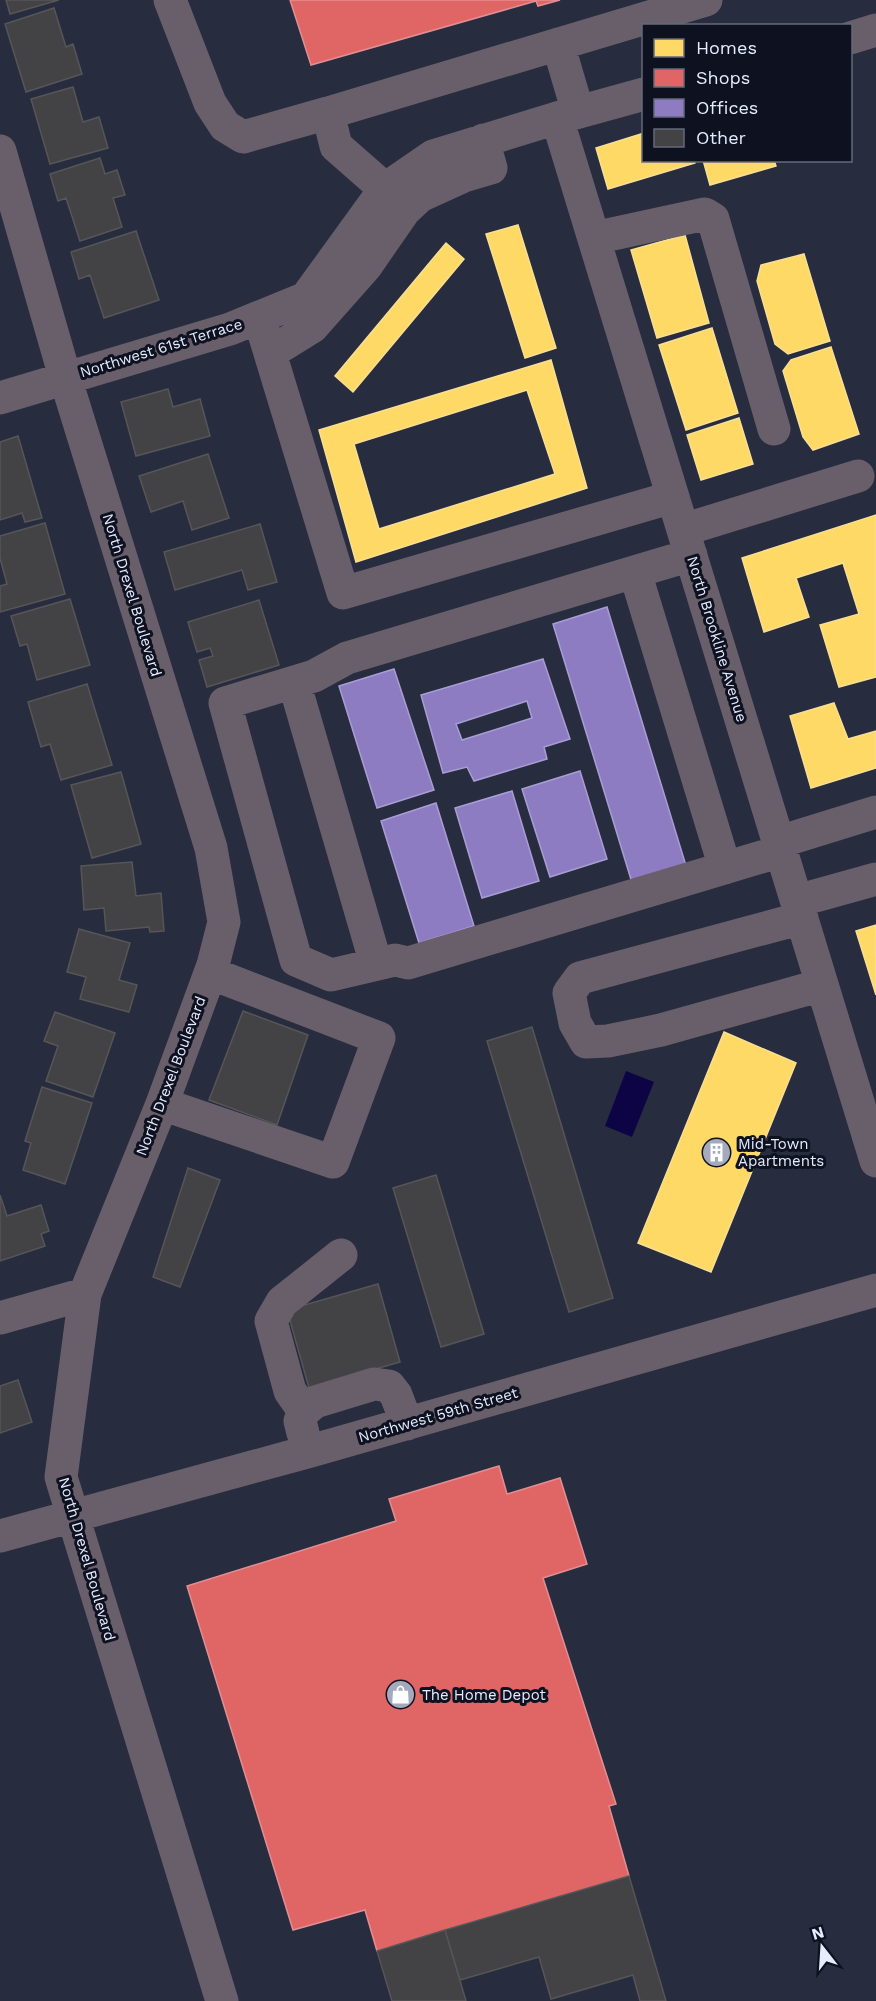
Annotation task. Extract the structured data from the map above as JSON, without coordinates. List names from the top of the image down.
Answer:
{
  "streets": {
    "street": [
      "Northwest 61st Terrace",
      "North Drexel Boulevard",
      "North Brookline Avenue",
      "Northwest 59th Street"
    ]
  },
  "crossings": [
    ["Northwest 61st Terrace", "North Drexel Boulevard"],
    ["Northwest 61st Terrace", "North Brookline Avenue"],
    ["North Drexel Boulevard", "Northwest 59th Street"]
  ],
  "places": {
    "building": ["Mid-Town Apartments"],
    "shop": ["The Home Depot"]
  },
  "legend": [
    "Homes",
    "Shops",
    "Offices",
    "Other"
  ],
  "north": "top"
}
